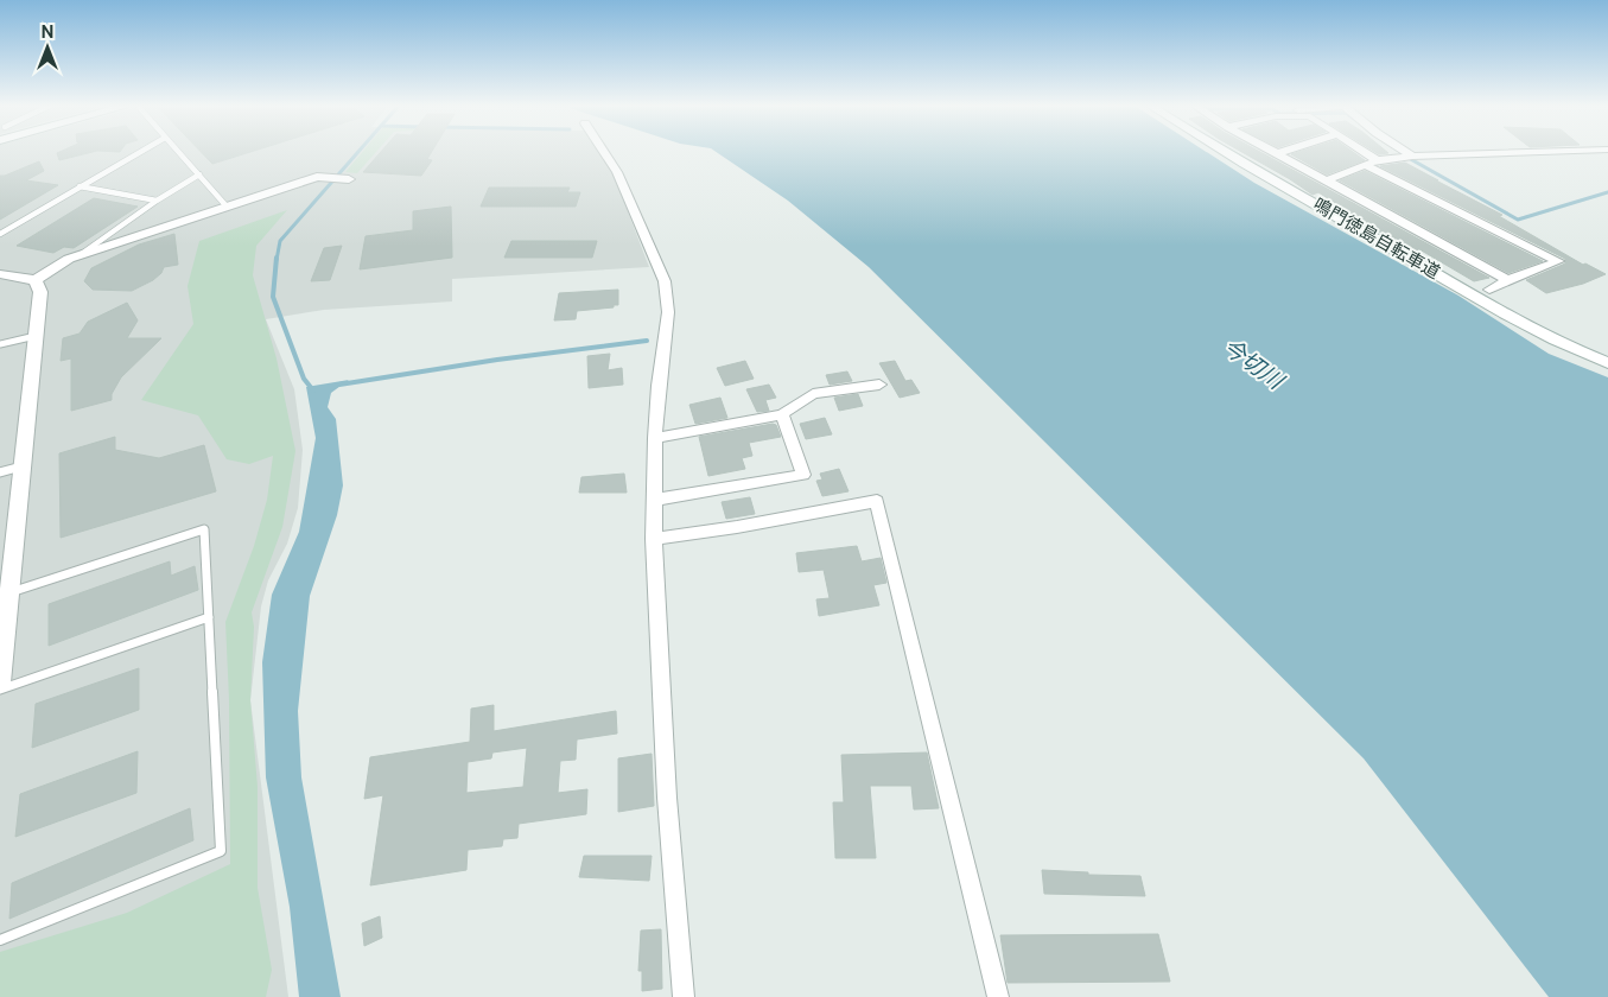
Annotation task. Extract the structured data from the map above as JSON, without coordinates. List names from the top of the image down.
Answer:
{
  "streets": {
    "street": ["鳴門徳島自転車道"]
  },
  "water": ["今切川"],
  "north": "top"
}
